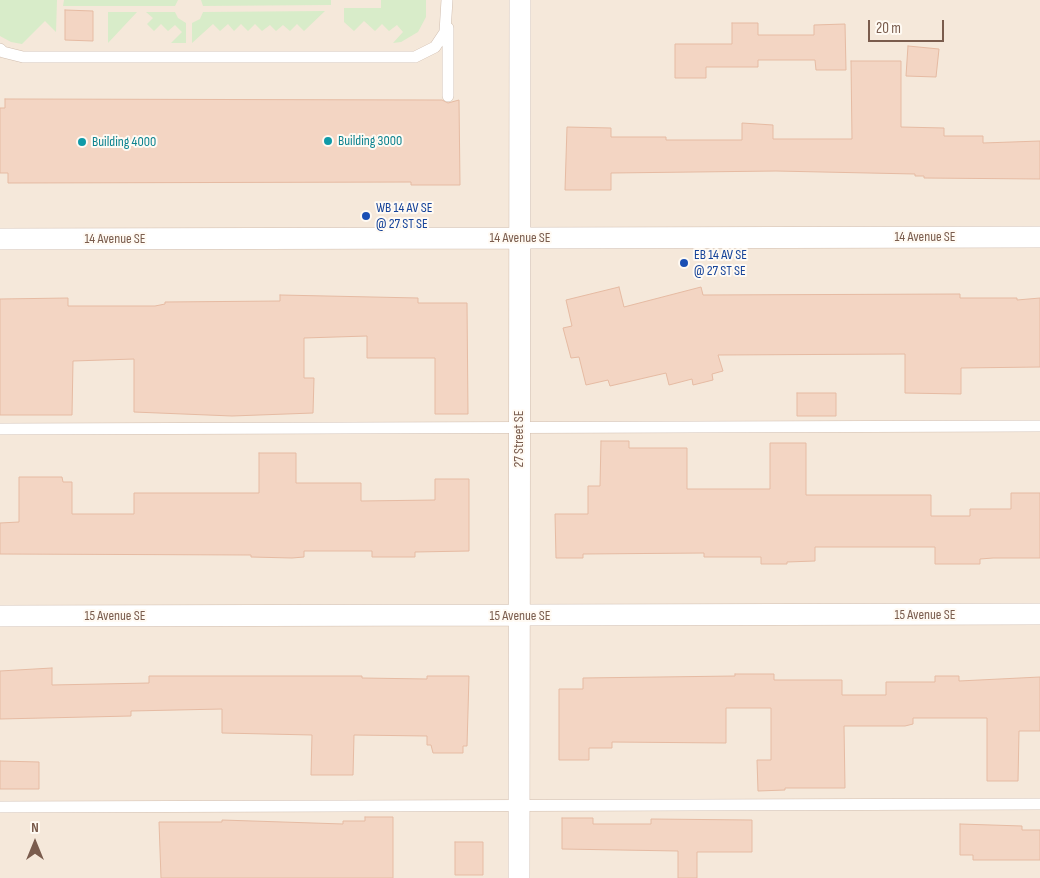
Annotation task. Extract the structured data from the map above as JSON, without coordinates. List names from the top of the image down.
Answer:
{
  "streets": {
    "street": ["14 Avenue SE", "27 Street SE", "15 Avenue SE"]
  },
  "crossings": [
    ["14 Avenue SE", "27 Street SE"],
    ["27 Street SE", "15 Avenue SE"]
  ],
  "places": [
    "Building 3000",
    "Building 4000",
    "WB 14 AV SE @ 27 ST SE",
    "EB 14 AV SE @ 27 ST SE"
  ],
  "scale_bar": "20 m",
  "north": "top"
}
